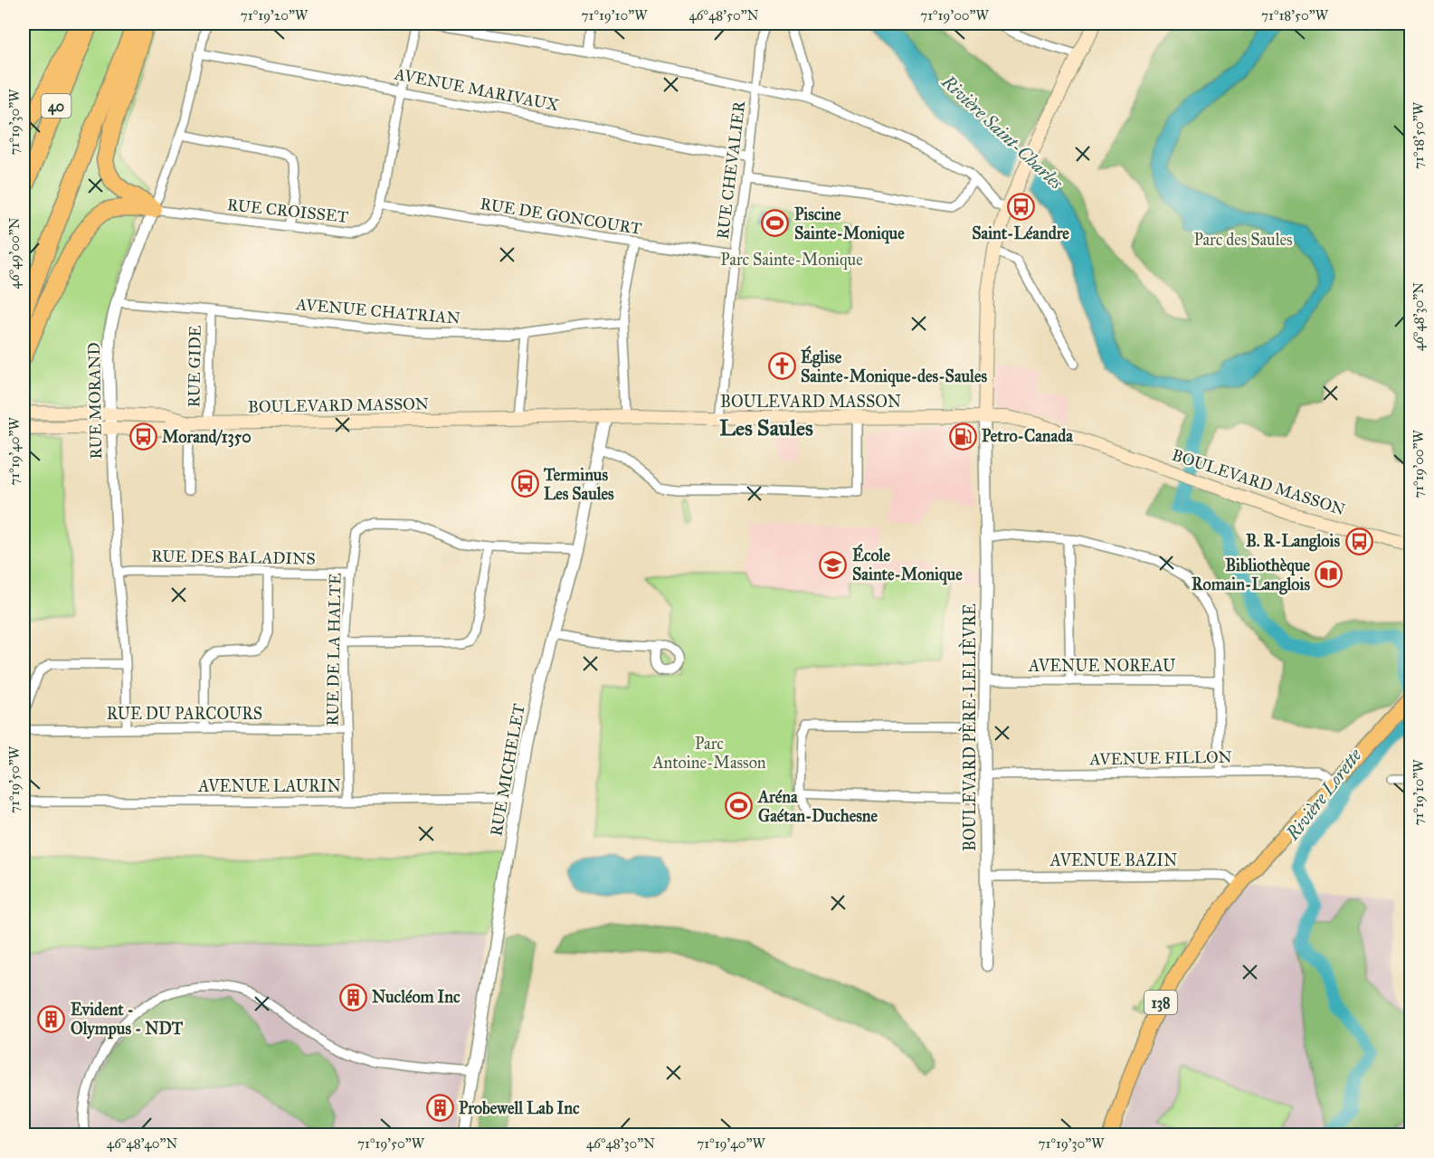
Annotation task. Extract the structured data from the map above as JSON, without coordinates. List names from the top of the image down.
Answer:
{
  "streets": {
    "highway": ["40"],
    "main road": ["BOULEVARD MASSON", "BOULEVARD PÈRE-LELIÈVRE", "138"],
    "street": [
      "AVENUE MARIVAUX",
      "RUE CHEVALIER",
      "RUE CROISSET",
      "RUE DE GONCOURT",
      "AVENUE CHATRIAN",
      "RUE GIDE",
      "RUE MORAND",
      "RUE DES BALADINS",
      "RUE DE LA HALTE",
      "AVENUE NOREAU",
      "RUE DU PARCOURS",
      "AVENUE FILLON",
      "RUE MICHELET",
      "AVENUE LAURIN",
      "AVENUE BAZIN"
    ]
  },
  "crossings": [
    ["AVENUE MARIVAUX", "RUE CHEVALIER"],
    ["AVENUE MARIVAUX", "RUE CROISSET"],
    ["AVENUE MARIVAUX", "RUE MORAND"],
    ["RUE CHEVALIER", "RUE DE GONCOURT"],
    ["RUE CHEVALIER", "BOULEVARD MASSON"],
    ["RUE CROISSET", "RUE DE GONCOURT"],
    ["RUE CROISSET", "RUE MORAND"],
    ["AVENUE CHATRIAN", "RUE GIDE"],
    ["AVENUE CHATRIAN", "RUE MORAND"],
    ["RUE GIDE", "BOULEVARD MASSON"],
    ["RUE MORAND", "BOULEVARD MASSON"],
    ["RUE MORAND", "RUE DES BALADINS"],
    ["RUE MORAND", "RUE DU PARCOURS"],
    ["BOULEVARD MASSON", "BOULEVARD PÈRE-LELIÈVRE"],
    ["BOULEVARD MASSON", "RUE MICHELET"],
    ["RUE DES BALADINS", "RUE DE LA HALTE"],
    ["RUE DE LA HALTE", "RUE DU PARCOURS"],
    ["RUE DE LA HALTE", "RUE MICHELET"],
    ["RUE DE LA HALTE", "AVENUE LAURIN"],
    ["AVENUE NOREAU", "BOULEVARD PÈRE-LELIÈVRE"],
    ["BOULEVARD PÈRE-LELIÈVRE", "AVENUE FILLON"],
    ["BOULEVARD PÈRE-LELIÈVRE", "AVENUE BAZIN"],
    ["AVENUE FILLON", "138"],
    ["RUE MICHELET", "AVENUE LAURIN"],
    ["AVENUE BAZIN", "138"]
  ],
  "districts": ["Les Saules"],
  "water": ["Rivière Saint-Charles", "Rivière Lorette"],
  "parks": ["Parc des Saules", "Parc Sainte-Monique", "Parc Antoine-Masson"],
  "places": {
    "bus stop": [
      "Saint-Léandre",
      "Morand/1350",
      "Terminus Les Saules",
      "B. R-Langlois"
    ],
    "sports": ["Piscine Sainte-Monique", "Aréna Gaétan-Duchesne"],
    "church": ["Église Sainte-Monique-des-Saules"],
    "fuel station": ["Petro-Canada"],
    "school or university": ["École Sainte-Monique"],
    "library": ["Bibliothèque Romain-Langlois"],
    "building": ["Nucléom Inc", "Evident - Olympus - NDT", "Probewell Lab Inc"]
  },
  "coordinates": [
    "71°19'20\"W",
    "71°19'10\"W",
    "46°48'50\"N",
    "71°19'00\"W",
    "71°18'50\"W",
    "71°19'30\"W",
    "46°49'00\"N",
    "46°48'30\"N",
    "71°19'40\"W",
    "71°19'50\"W",
    "46°48'40\"N"
  ]
}
